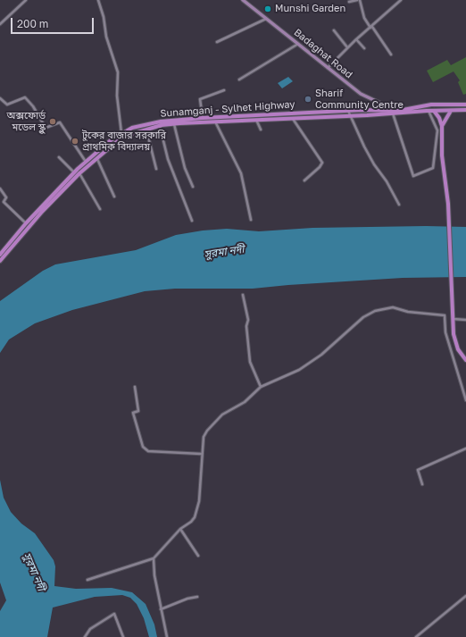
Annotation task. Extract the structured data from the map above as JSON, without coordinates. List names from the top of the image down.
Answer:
{
  "streets": {
    "main road": ["Badaghat Road", "Sunamganj - Sylhet Highway"]
  },
  "crossings": [
    ["Badaghat Road", "Sunamganj - Sylhet Highway"]
  ],
  "water": ["সুরমা নদী"],
  "places": [
    "Munshi Garden",
    "Sharif Community Centre",
    "অক্সফোর্ড মডেল স্কুল",
    "টুকের বাজার সরকারি প্রাথমিক বিদ্যালয়"
  ],
  "scale_bar": "200 m"
}
